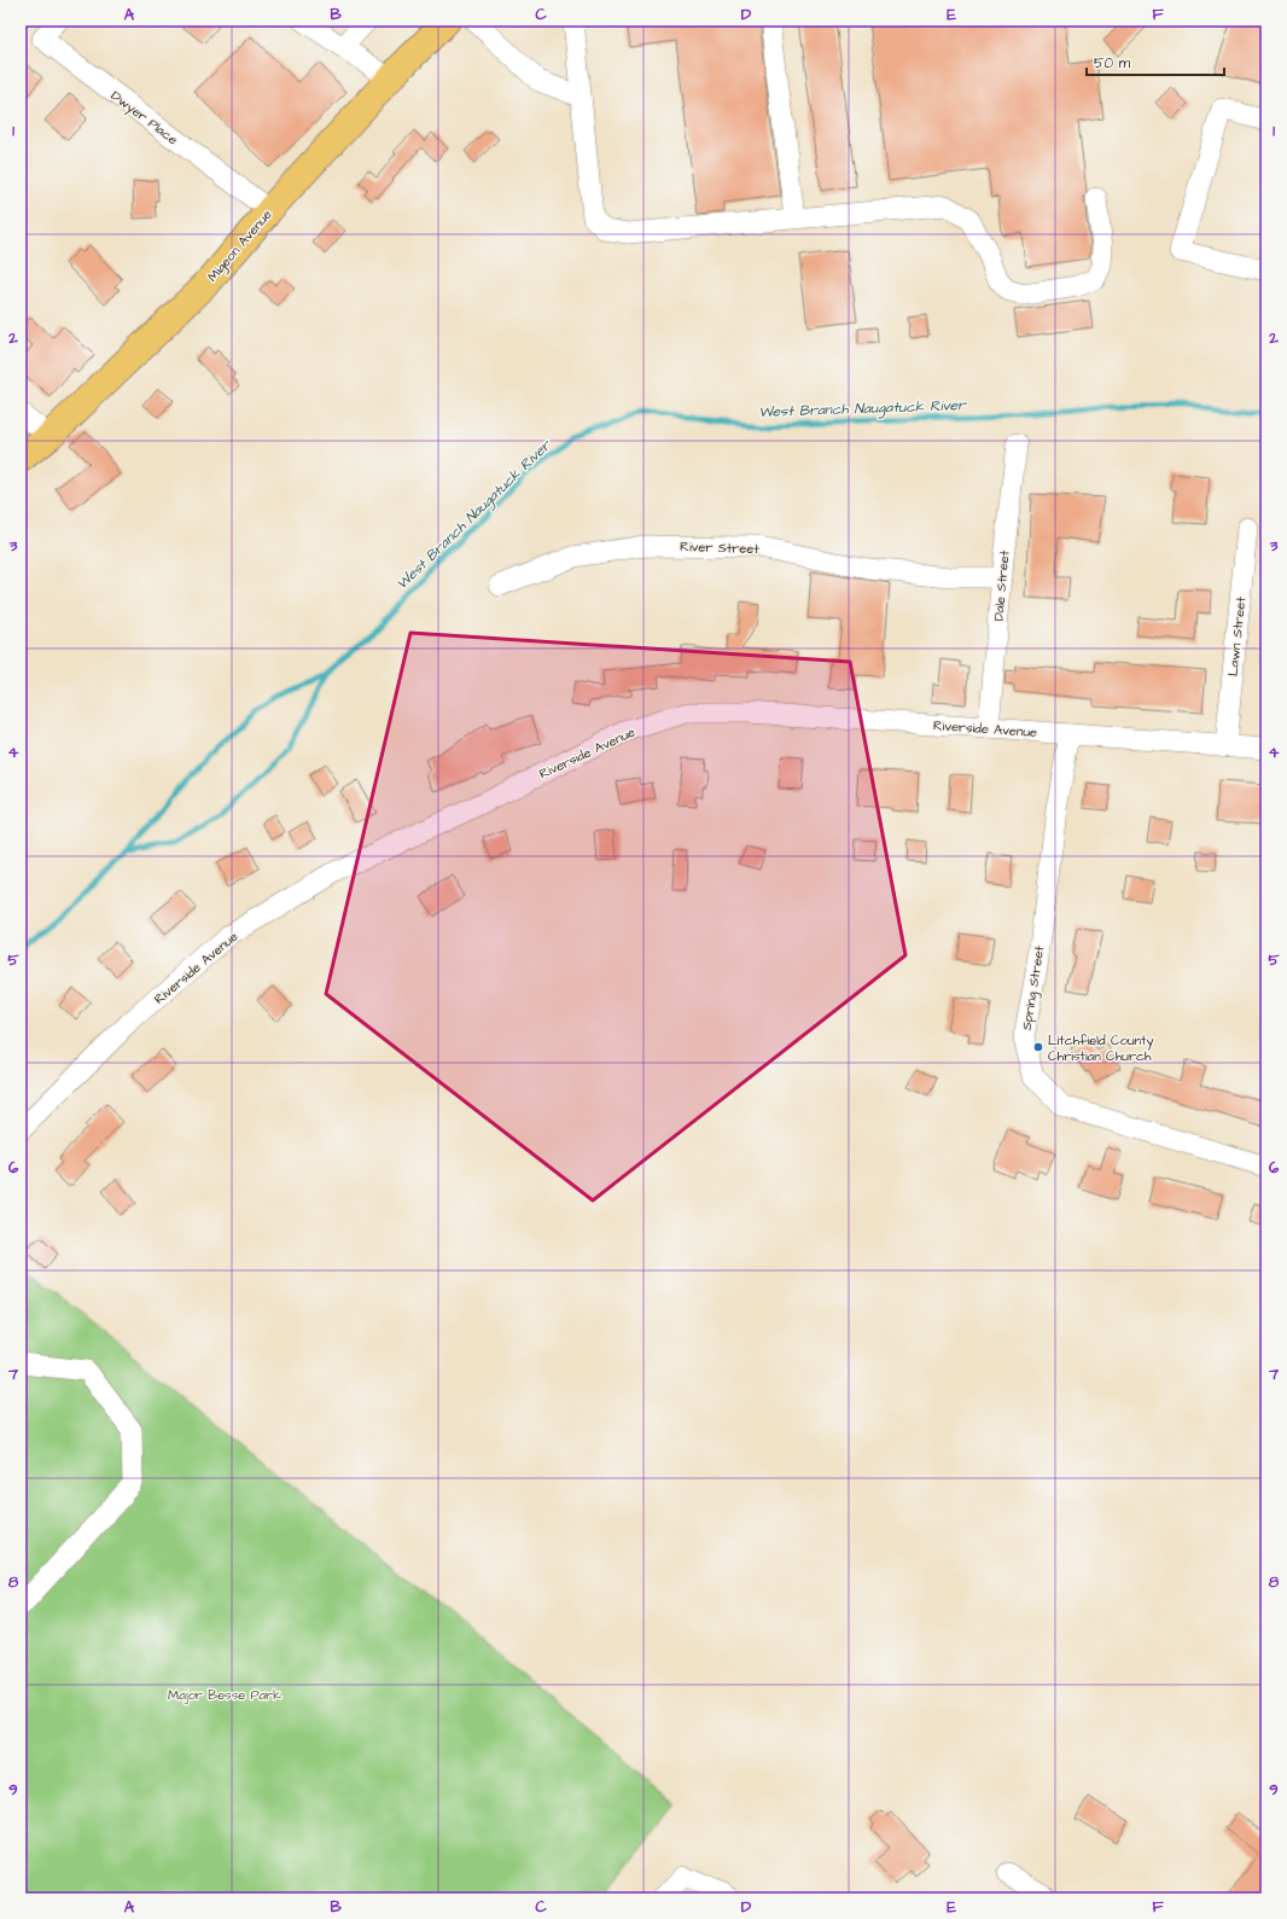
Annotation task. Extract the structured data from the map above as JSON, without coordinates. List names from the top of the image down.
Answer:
{
  "streets": {
    "main road": ["Migeon Avenue"],
    "street": [
      "Dwyer Place",
      "River Street",
      "Dale Street",
      "Lawn Street",
      "Riverside Avenue",
      "Spring Street"
    ]
  },
  "crossings": [
    ["Dwyer Place", "Migeon Avenue"],
    ["River Street", "Dale Street"],
    ["Dale Street", "Riverside Avenue"],
    ["Lawn Street", "Riverside Avenue"],
    ["Riverside Avenue", "Spring Street"]
  ],
  "water": ["West Branch Naugatuck River"],
  "parks": ["Major Besse Park"],
  "places": ["Litchfield County Christian Church"],
  "scale_bar": "50 m",
  "grid": {
    "columns": [
      "A",
      "B",
      "C",
      "D",
      "E",
      "F"
    ],
    "rows": [
      "1",
      "2",
      "3",
      "4",
      "5",
      "6",
      "7",
      "8",
      "9"
    ]
  }
}
